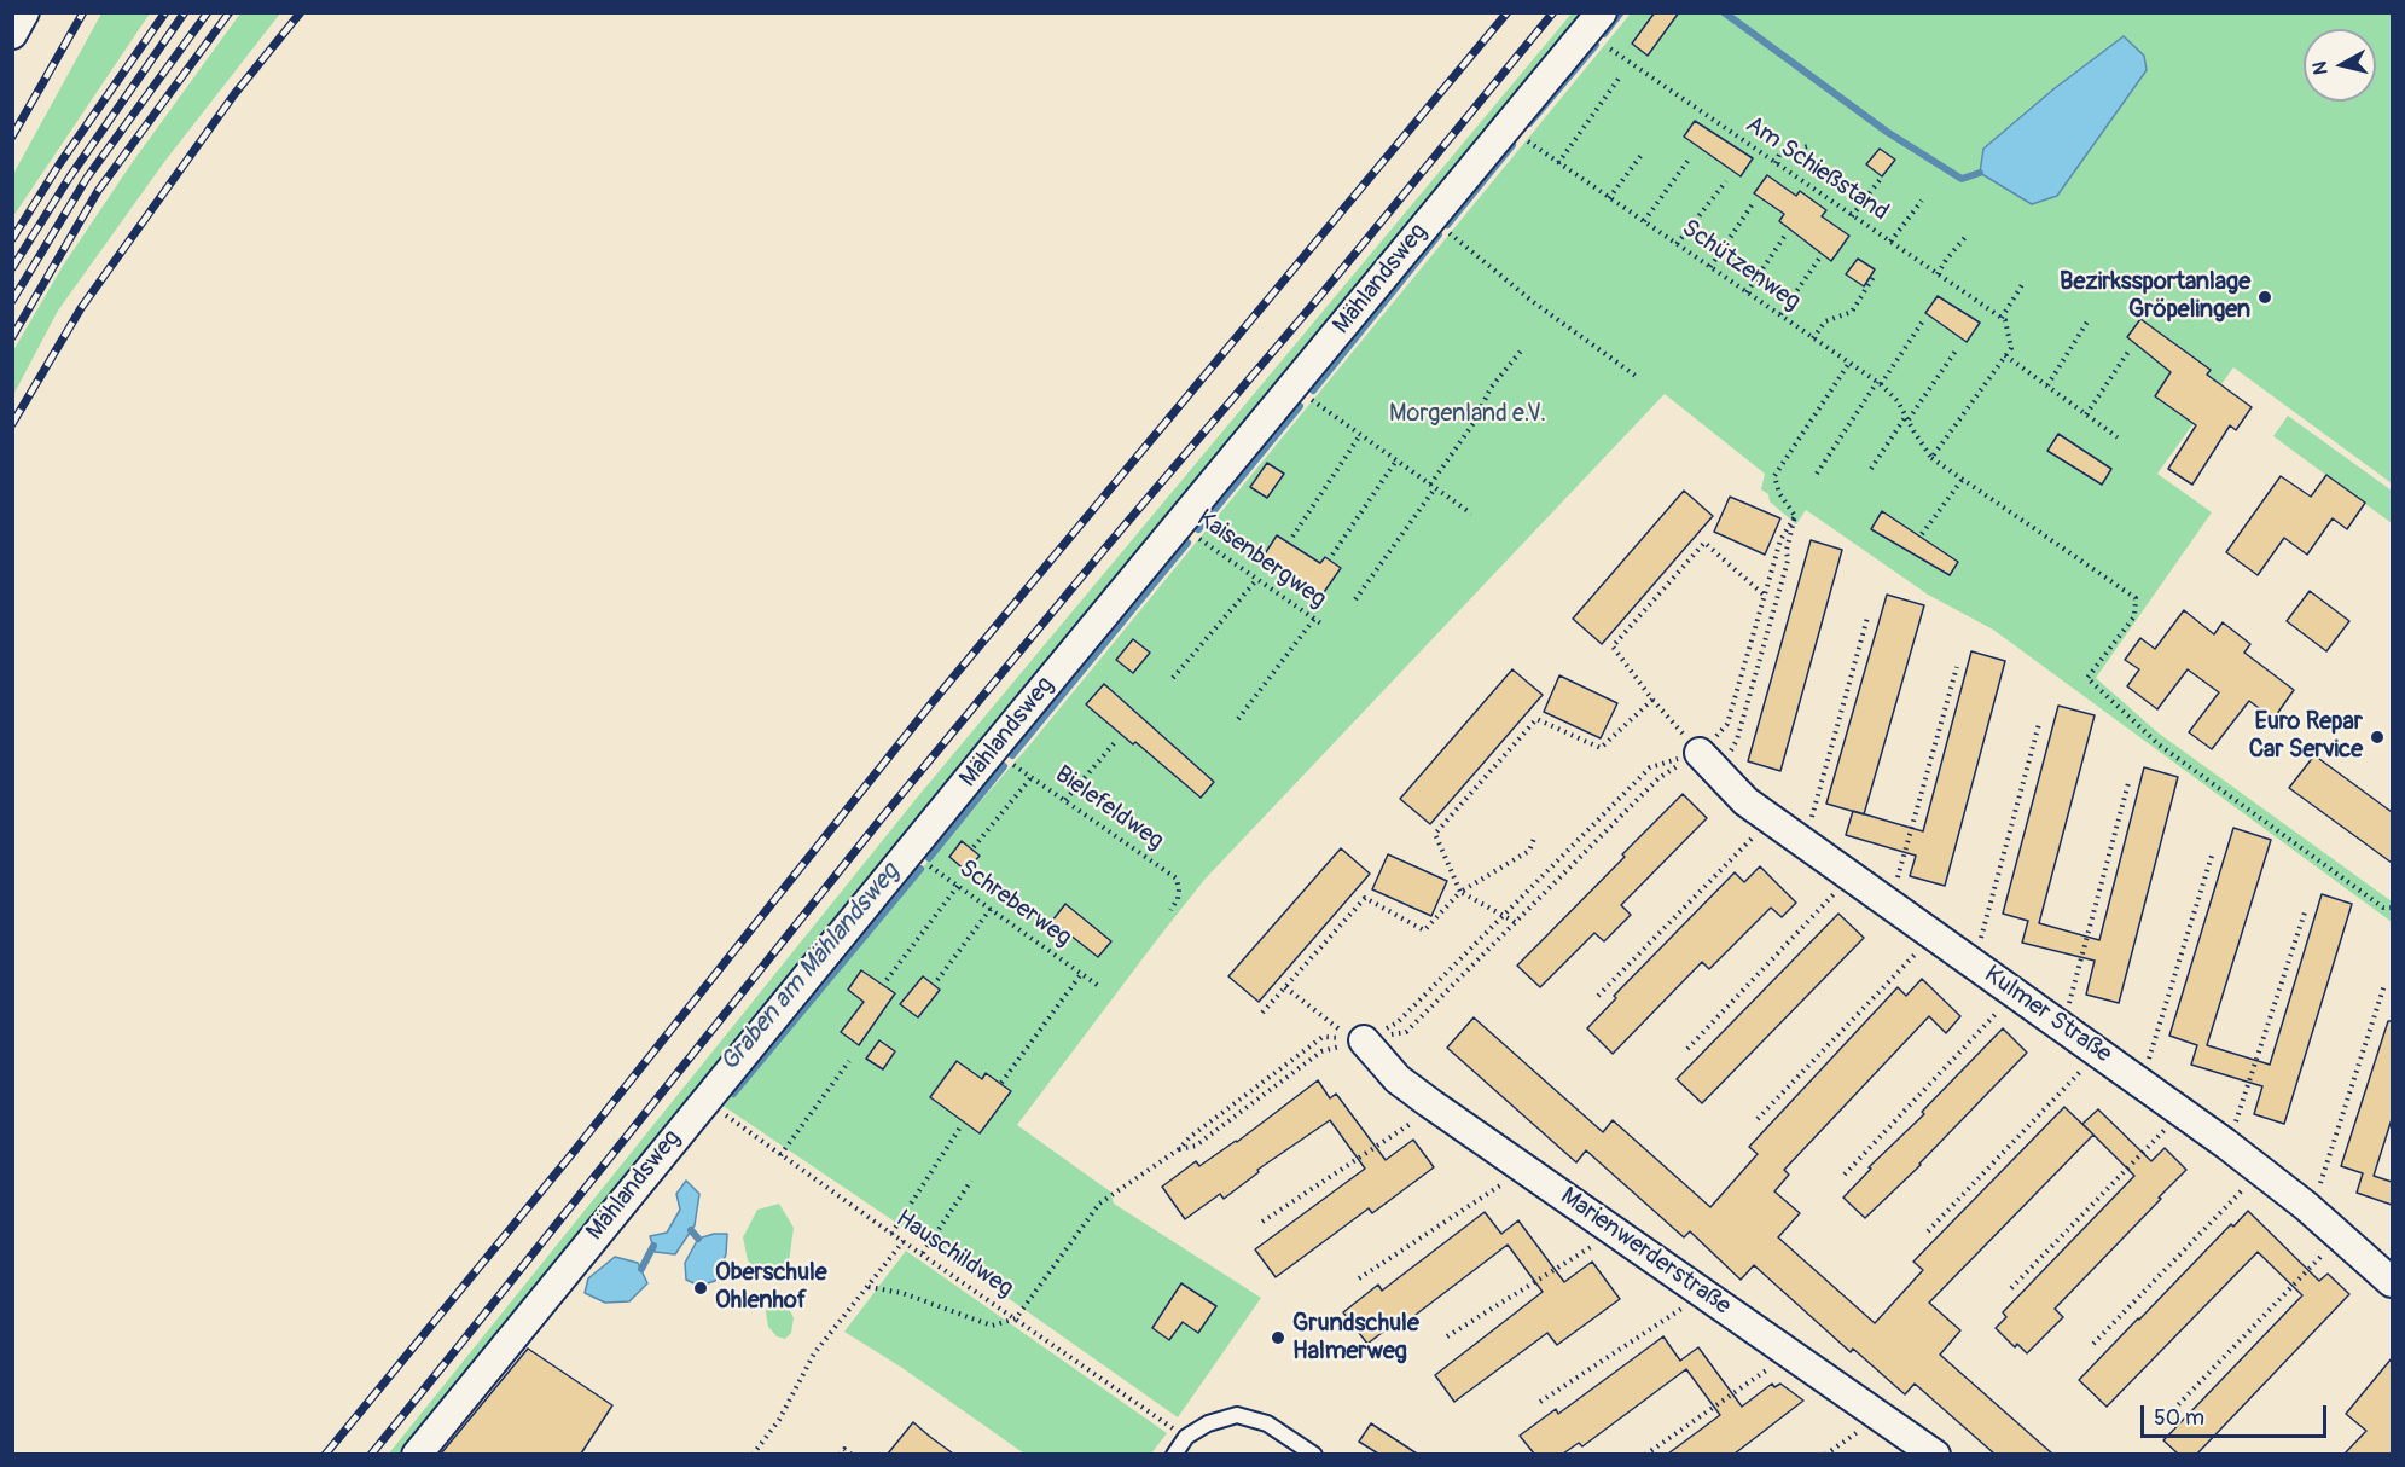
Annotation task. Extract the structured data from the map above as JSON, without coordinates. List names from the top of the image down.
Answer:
{
  "streets": {
    "street": ["Mählandsweg", "Kulmer Straße", "Marienwerderstraße"],
    "path": [
      "Am Schießstand",
      "Schützenweg",
      "Kaisenbergweg",
      "Bielefeldweg",
      "Schreberweg",
      "Hauschildweg"
    ]
  },
  "crossings": [
    ["Am Schießstand", "Mählandsweg"],
    ["Schützenweg", "Mählandsweg"],
    ["Mählandsweg", "Kaisenbergweg"],
    ["Mählandsweg", "Bielefeldweg"],
    ["Mählandsweg", "Schreberweg"],
    ["Mählandsweg", "Hauschildweg"]
  ],
  "water": ["Graben am Mählandsweg"],
  "parks": ["Morgenland e.V."],
  "places": [
    "Bezirkssportanlage Gröpelingen",
    "Euro Repar Car Service",
    "Oberschule Ohlenhof",
    "Grundschule Halmerweg"
  ],
  "scale_bar": "50 m",
  "north": "left"
}
